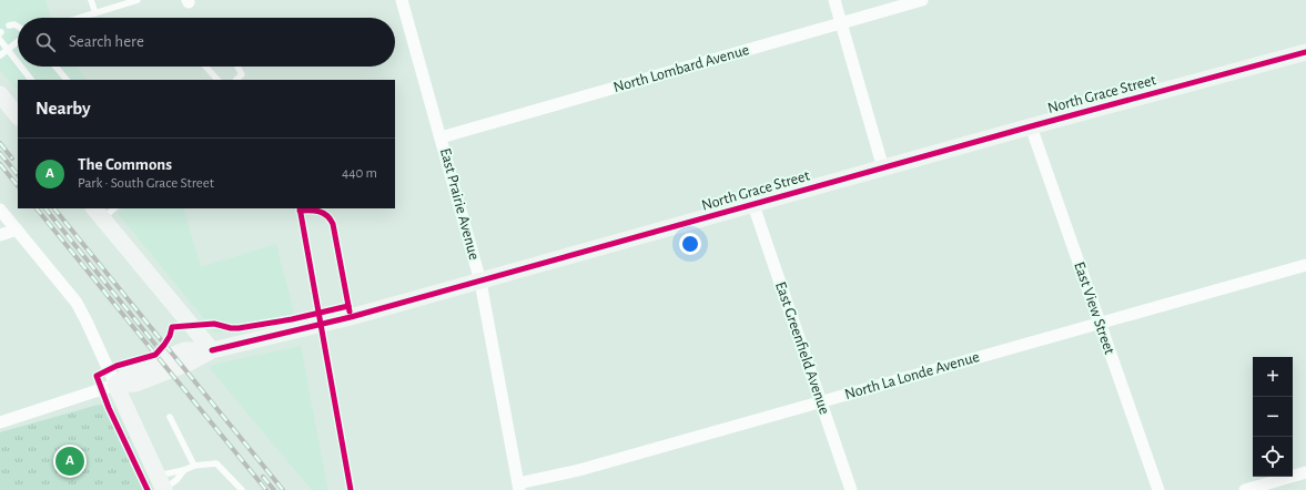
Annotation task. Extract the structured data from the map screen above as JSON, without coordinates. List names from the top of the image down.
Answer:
{
  "streets": {
    "street": [
      "North Lombard Avenue",
      "North Grace Street",
      "East Prairie Avenue",
      "East View Street",
      "East Greenfield Avenue",
      "North La Londe Avenue"
    ]
  },
  "crossings": [
    ["North Lombard Avenue", "East Prairie Avenue"],
    ["North Grace Street", "East Prairie Avenue"],
    ["North Grace Street", "East View Street"],
    ["North Grace Street", "East Greenfield Avenue"],
    ["East Prairie Avenue", "North La Londe Avenue"],
    ["East View Street", "North La Londe Avenue"],
    ["East Greenfield Avenue", "North La Londe Avenue"]
  ],
  "page": {
    "search": "Search here",
    "heading": "Nearby",
    "list": [
      {
        "mark": "A",
        "name": "The Commons",
        "note": "Park · South Grace Street",
        "value": "440 m"
      }
    ],
    "map_buttons": ["+", "−"],
    "pins": "A"
  }
}
